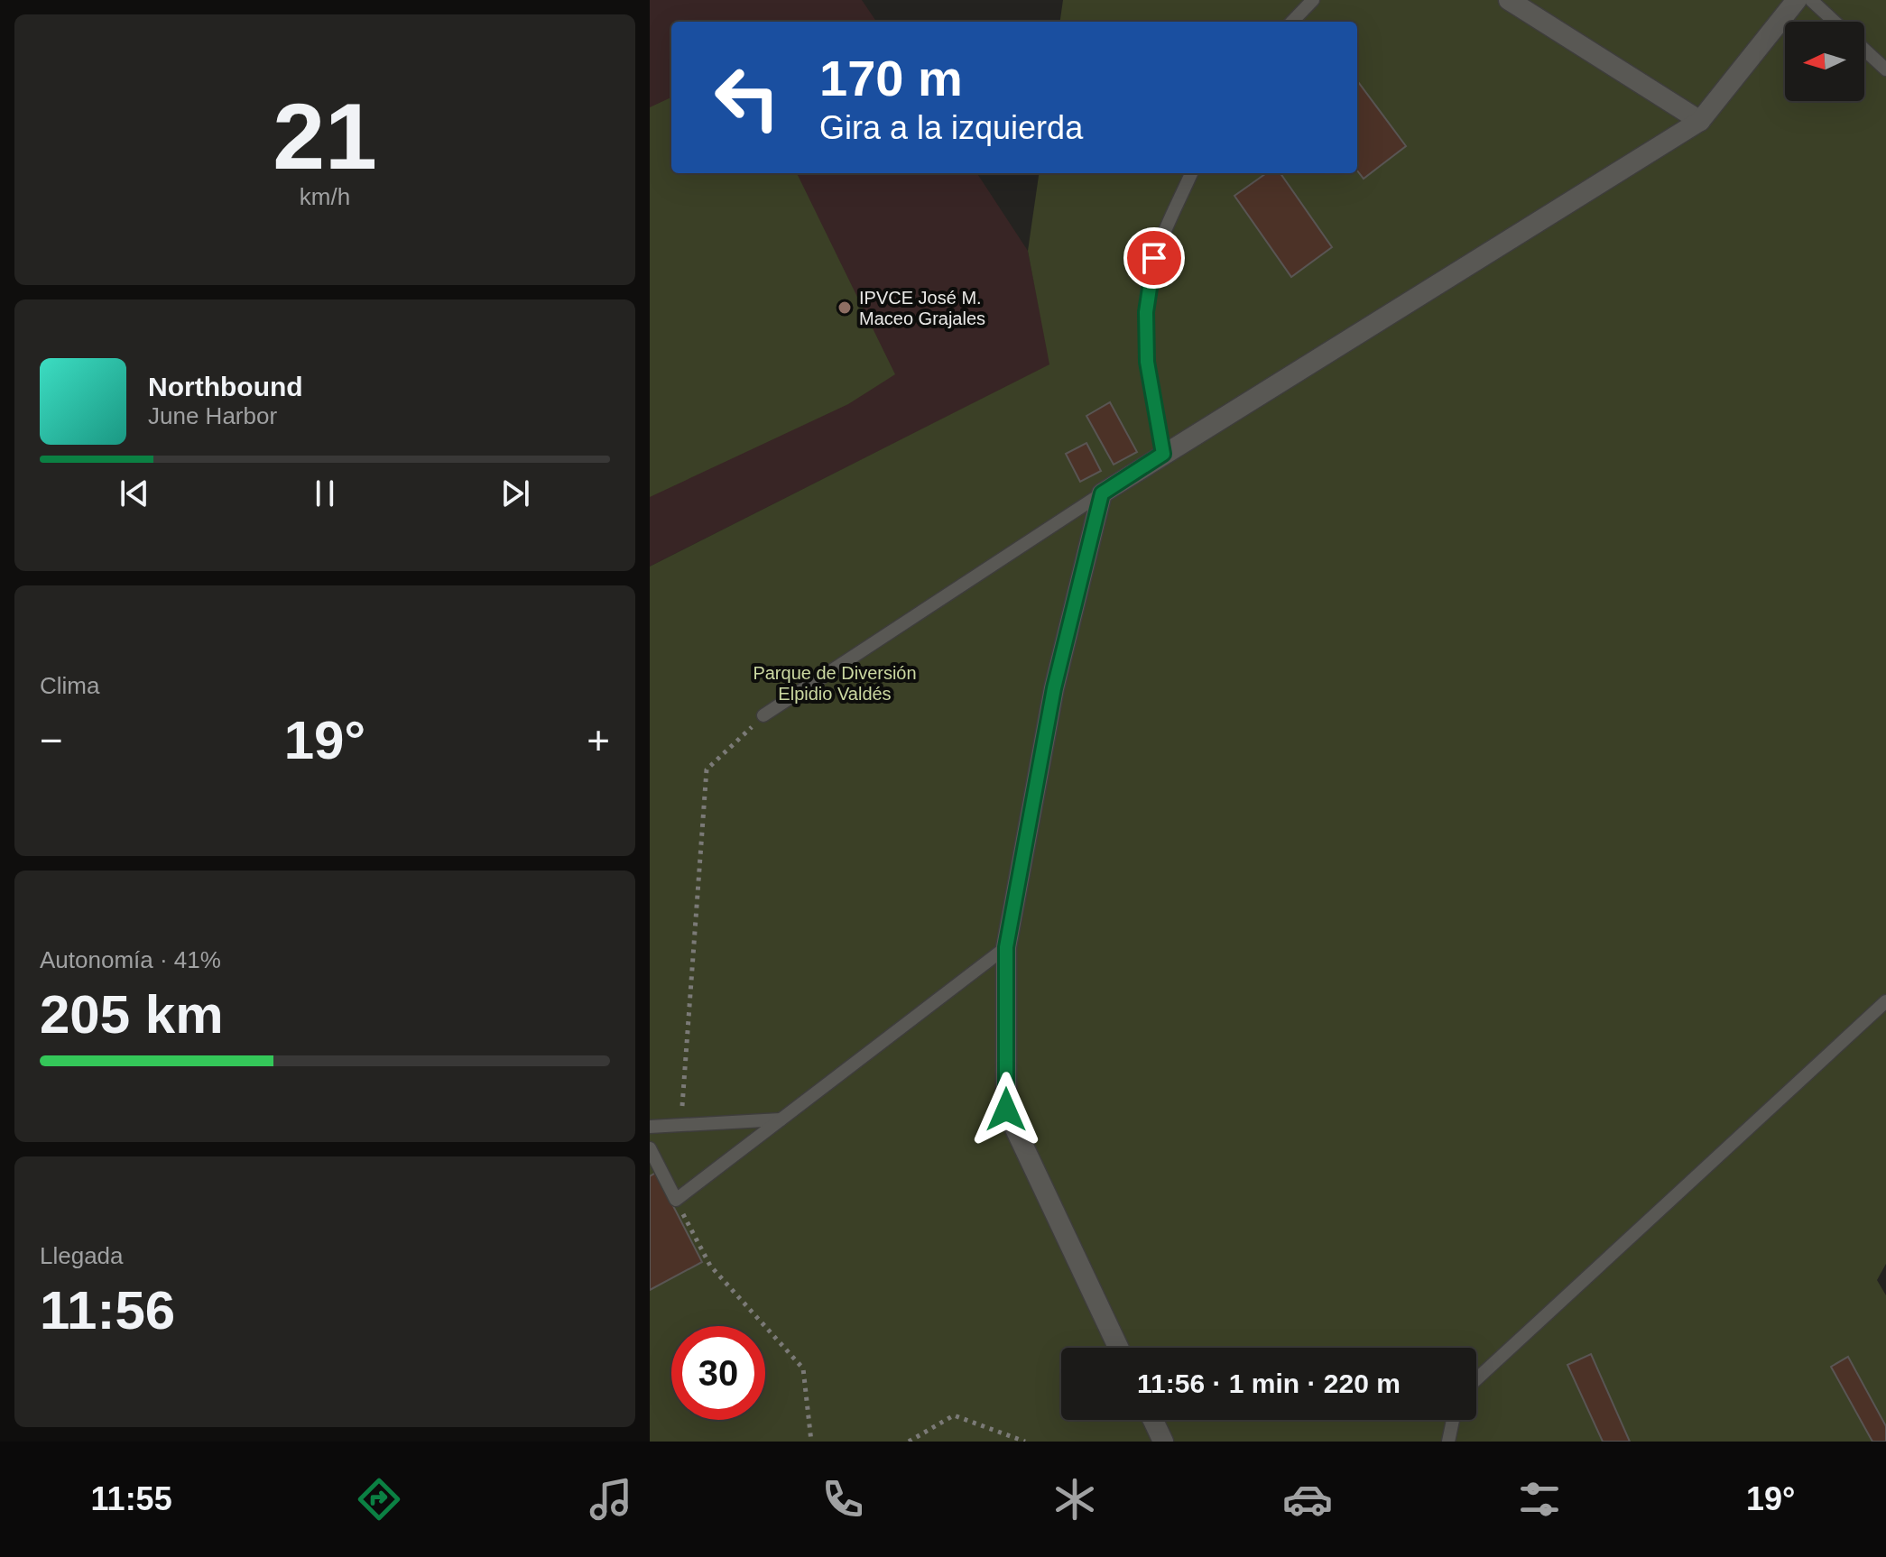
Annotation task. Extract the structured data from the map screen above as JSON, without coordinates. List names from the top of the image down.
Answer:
{
  "parks": ["Parque de Diversión Elpidio Valdés"],
  "places": ["IPVCE José M. Maceo Grajales"],
  "north": "left",
  "page": {
    "tile": [
      ["21", "km/h"],
      "Clima",
      ["Autonomía · 41%", "205 km"],
      ["Llegada", "11:56"]
    ],
    "turn": ["170 m", "Gira a la izquierda"],
    "song": ["Northbound", "June Harbor"],
    "heat": ["−", "19°", "+"],
    "limit": "30",
    "trip": "11:56 · 1 min · 220 m",
    "tabs": ["11:55", "19°"]
  }
}
